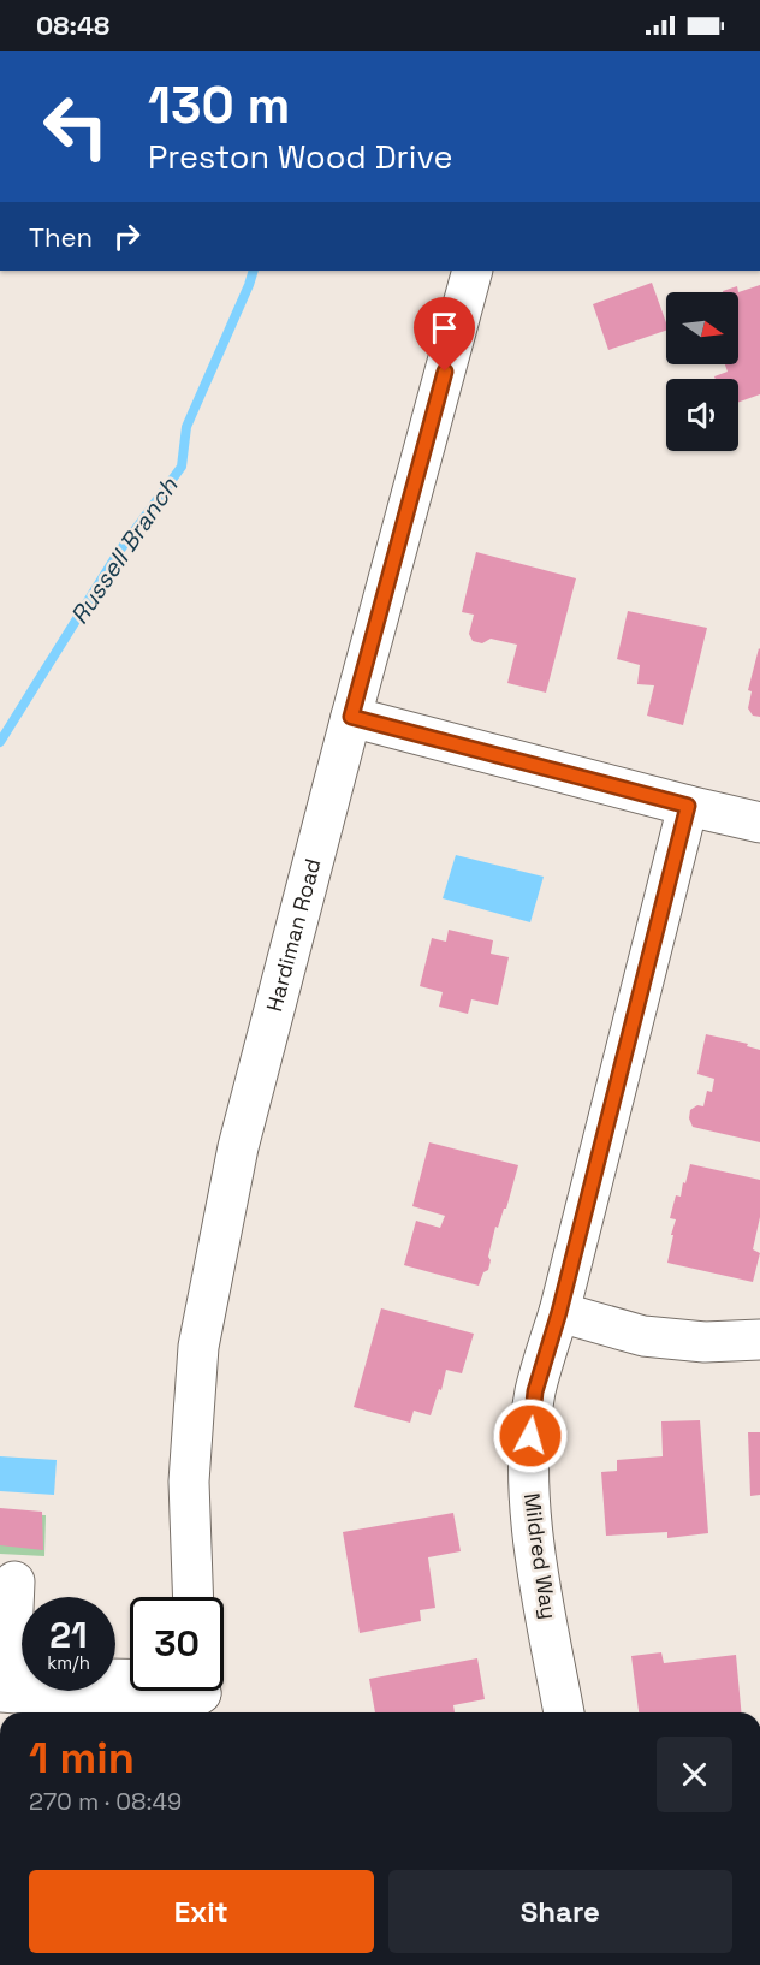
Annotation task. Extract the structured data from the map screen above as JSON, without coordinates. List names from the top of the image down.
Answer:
{
  "streets": {
    "street": ["Hardiman Road", "Mildred Way"]
  },
  "water": ["Russell Branch"],
  "north": "right",
  "page": {
    "status": "08:48",
    "turn": ["130 m", "Preston Wood Drive"],
    "then": "Then",
    "speed": "21 km/h",
    "limit": "30",
    "heading": ["1 min", "270 m · 08:49"],
    "buttons": ["Exit", "Share"]
  }
}
